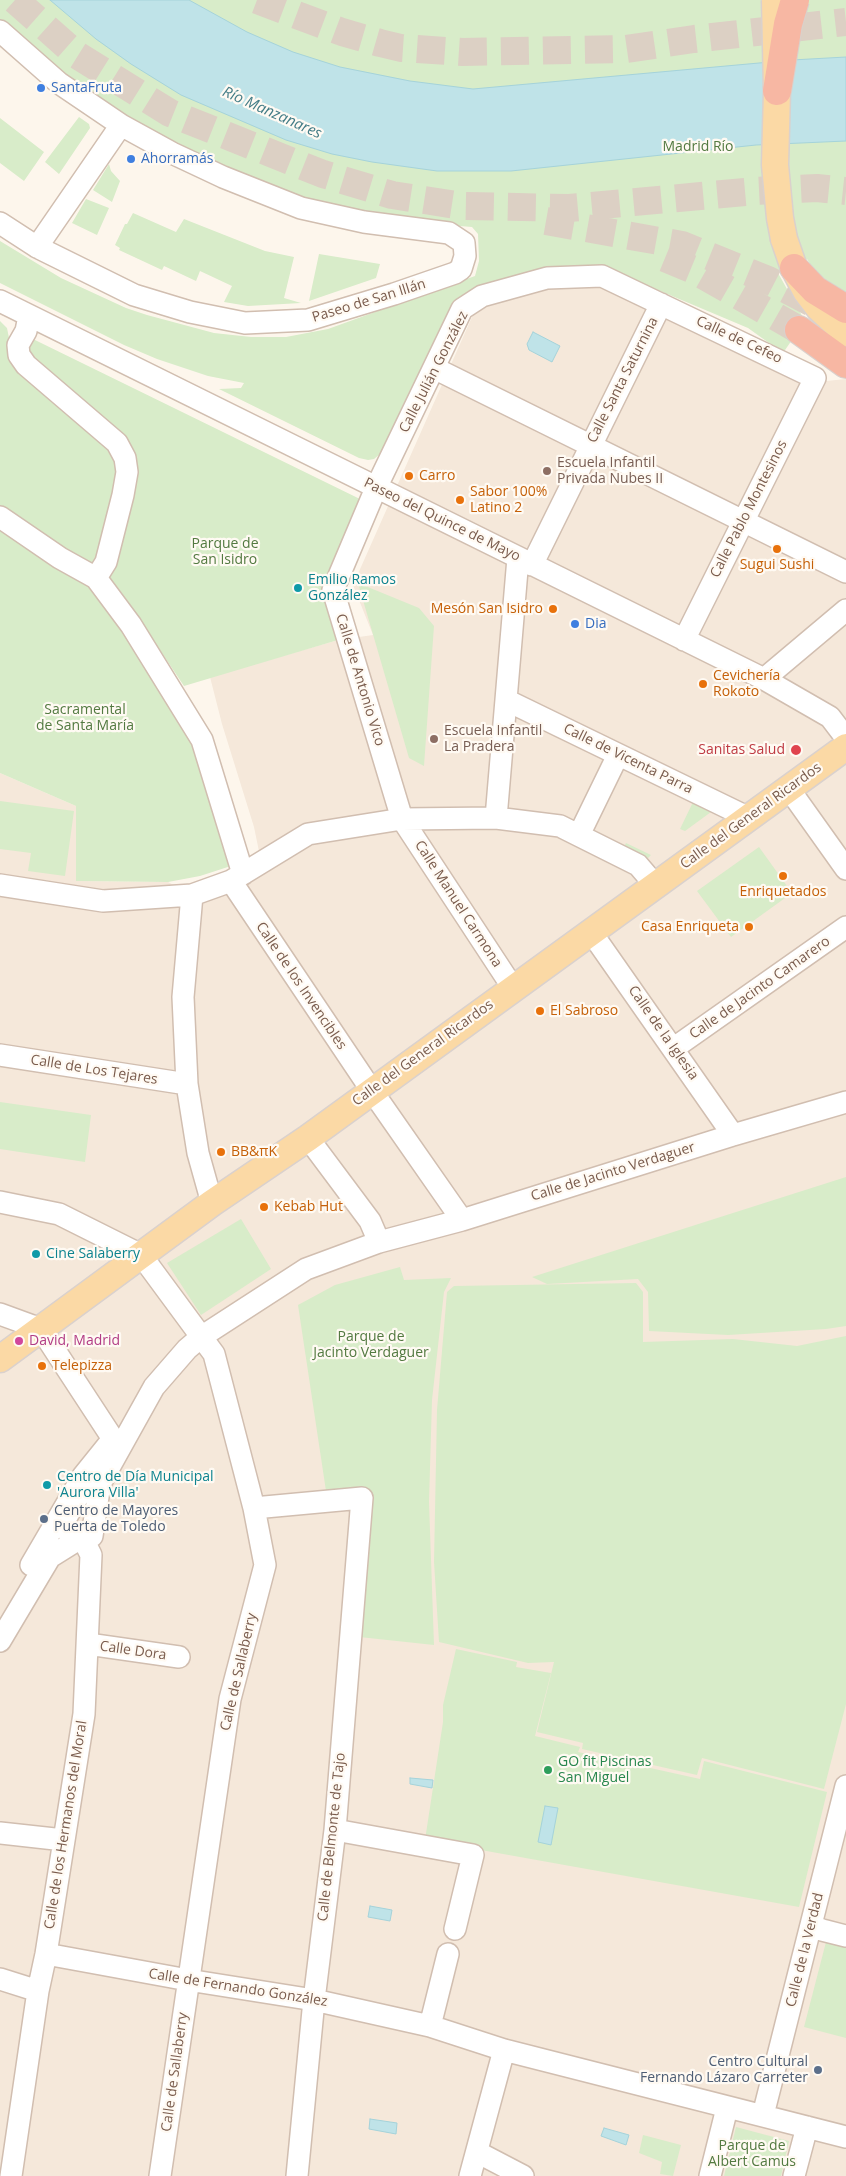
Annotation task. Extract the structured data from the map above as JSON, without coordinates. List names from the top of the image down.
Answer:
{
  "streets": {
    "main road": ["Calle del General Ricardos"],
    "street": [
      "Paseo de San Illán",
      "Calle de Cefeo",
      "Calle Julián González",
      "Calle Santa Saturnina",
      "Calle Pablo Montesinos",
      "Paseo del Quince de Mayo",
      "Calle de Antonio Vico",
      "Calle de Vicenta Parra",
      "Calle Manuel Carmona",
      "Calle de los Invencibles",
      "Calle de Jacinto Camarero",
      "Calle de la Iglesia",
      "Calle de Los Tejares",
      "Calle de Jacinto Verdaguer",
      "Calle Dora",
      "Calle de Sallaberry",
      "Calle de los Hermanos del Moral",
      "Calle de Belmonte de Tajo",
      "Calle de la Verdad",
      "Calle de Fernando González"
    ]
  },
  "crossings": [
    ["Calle de Cefeo", "Calle Julián González"],
    ["Calle de Cefeo", "Calle Santa Saturnina"],
    ["Calle de Cefeo", "Calle Pablo Montesinos"],
    ["Calle Julián González", "Calle Santa Saturnina"],
    ["Calle Julián González", "Paseo del Quince de Mayo"],
    ["Calle Julián González", "Calle de Antonio Vico"],
    ["Calle Santa Saturnina", "Paseo del Quince de Mayo"],
    ["Calle Pablo Montesinos", "Paseo del Quince de Mayo"],
    ["Paseo del Quince de Mayo", "Calle de Antonio Vico"],
    ["Calle de Antonio Vico", "Calle Manuel Carmona"],
    ["Calle de Vicenta Parra", "Calle del General Ricardos"],
    ["Calle del General Ricardos", "Calle Manuel Carmona"],
    ["Calle del General Ricardos", "Calle de los Invencibles"],
    ["Calle del General Ricardos", "Calle de la Iglesia"],
    ["Calle del General Ricardos", "Calle de Sallaberry"],
    ["Calle de los Invencibles", "Calle de Jacinto Verdaguer"],
    ["Calle de Jacinto Camarero", "Calle de la Iglesia"],
    ["Calle de la Iglesia", "Calle de Jacinto Verdaguer"],
    ["Calle de Jacinto Verdaguer", "Calle de Sallaberry"],
    ["Calle Dora", "Calle de los Hermanos del Moral"],
    ["Calle de Sallaberry", "Calle de Belmonte de Tajo"],
    ["Calle de Sallaberry", "Calle de Fernando González"],
    ["Calle de los Hermanos del Moral", "Calle de Fernando González"],
    ["Calle de Belmonte de Tajo", "Calle de Fernando González"],
    ["Calle de la Verdad", "Calle de Fernando González"]
  ],
  "water": ["Río Manzanares"],
  "parks": [
    "Madrid Río",
    "Parque de San Isidro",
    "Sacramental de Santa María",
    "Parque de Jacinto Verdaguer",
    "Parque de Albert Camus"
  ],
  "places": [
    "SantaFruta",
    "Ahorramás",
    "Escuela Infantil Privada Nubes II",
    "Carro",
    "Sabor 100% Latino 2",
    "Sugui Sushi",
    "Emilio Ramos González",
    "Mesón San Isidro",
    "Dia",
    "Cevichería Rokoto",
    "Escuela Infantil La Pradera",
    "Sanitas Salud",
    "Enriquetados",
    "Casa Enriqueta",
    "El Sabroso",
    "BB&πK",
    "Kebab Hut",
    "Cine Salaberry",
    "David, Madrid",
    "Telepizza",
    "Centro de Día Municipal 'Aurora Villa'",
    "Centro de Mayores Puerta de Toledo",
    "GO fit Piscinas San Miguel",
    "Centro Cultural Fernando Lázaro Carreter"
  ]
}
